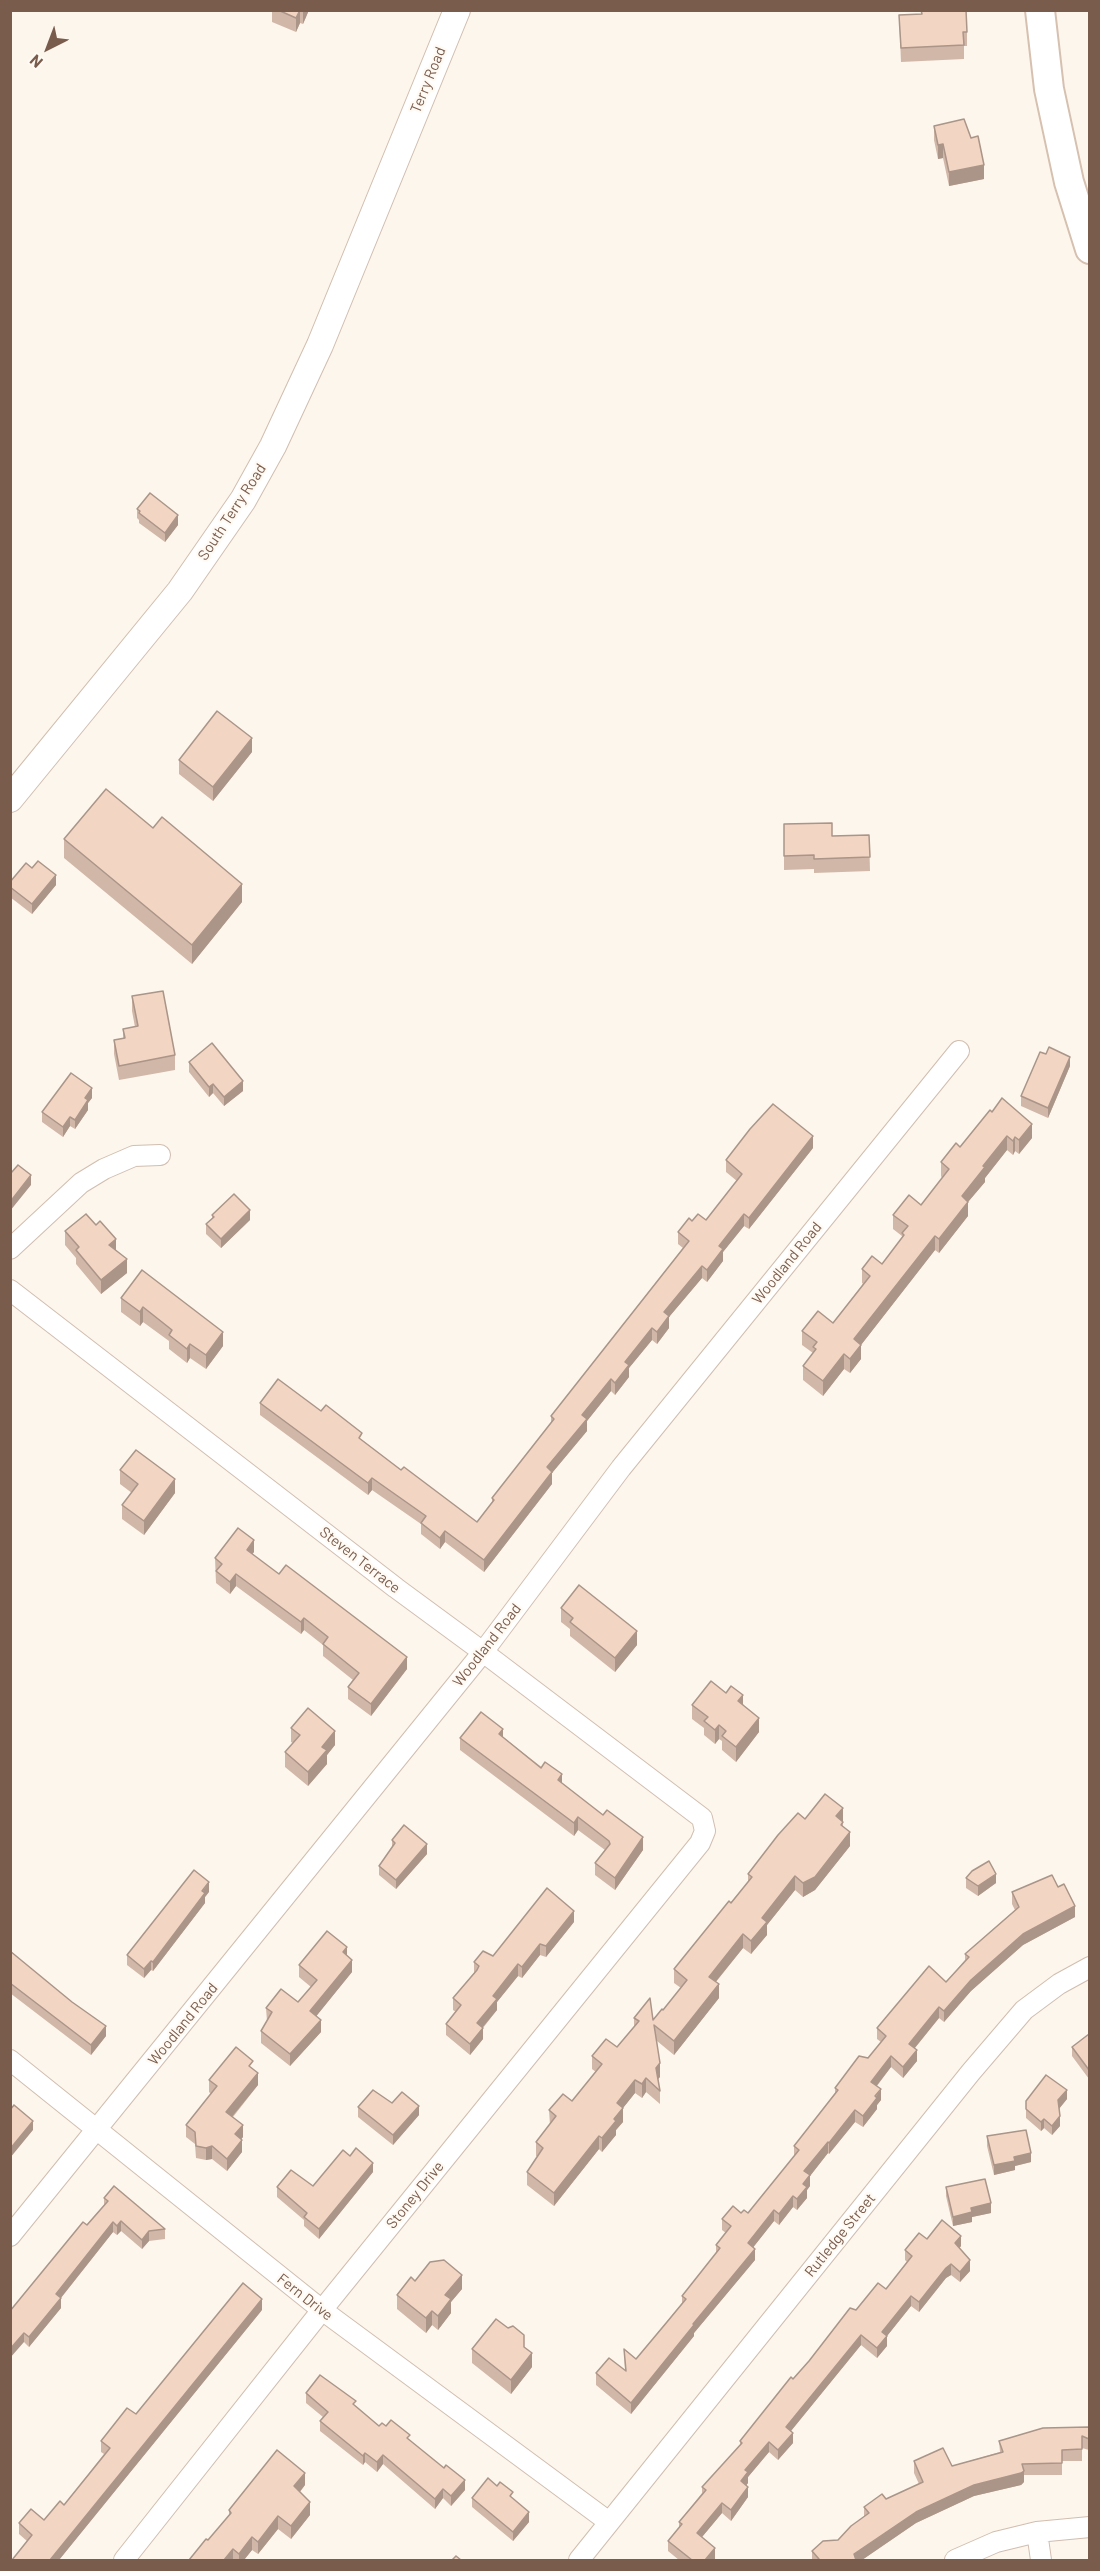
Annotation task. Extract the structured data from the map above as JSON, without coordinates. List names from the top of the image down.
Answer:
{
  "streets": {
    "street": [
      "Terry Road",
      "South Terry Road",
      "Woodland Road",
      "Steven Terrace",
      "Stoney Drive",
      "Rutledge Street",
      "Fern Drive"
    ]
  },
  "crossings": [
    ["Terry Road", "South Terry Road"],
    ["Woodland Road", "Steven Terrace"],
    ["Woodland Road", "Fern Drive"],
    ["Steven Terrace", "Stoney Drive"],
    ["Stoney Drive", "Fern Drive"],
    ["Rutledge Street", "Fern Drive"]
  ],
  "north": "bottom left"
}
